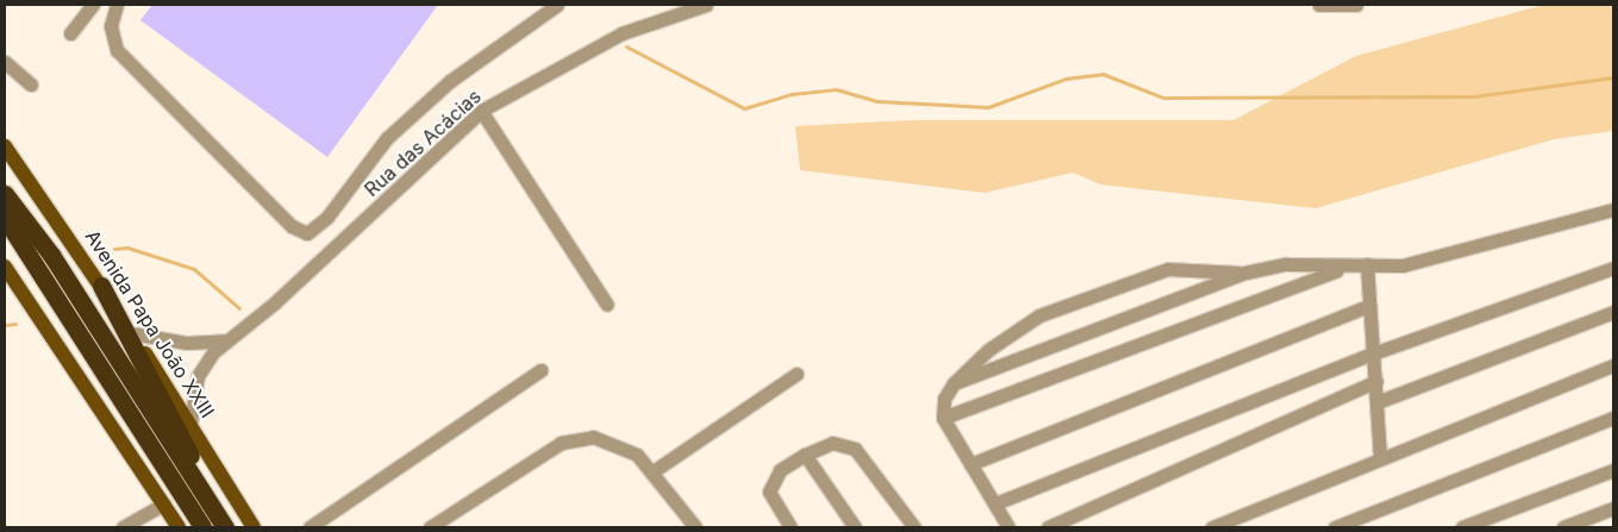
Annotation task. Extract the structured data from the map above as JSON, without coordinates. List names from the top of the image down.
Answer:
{
  "streets": {
    "main road": ["Avenida Papa João XXIII"],
    "street": ["Rua das Acácias"]
  },
  "crossings": [
    ["Rua das Acácias", "Avenida Papa João XXIII"]
  ]
}
